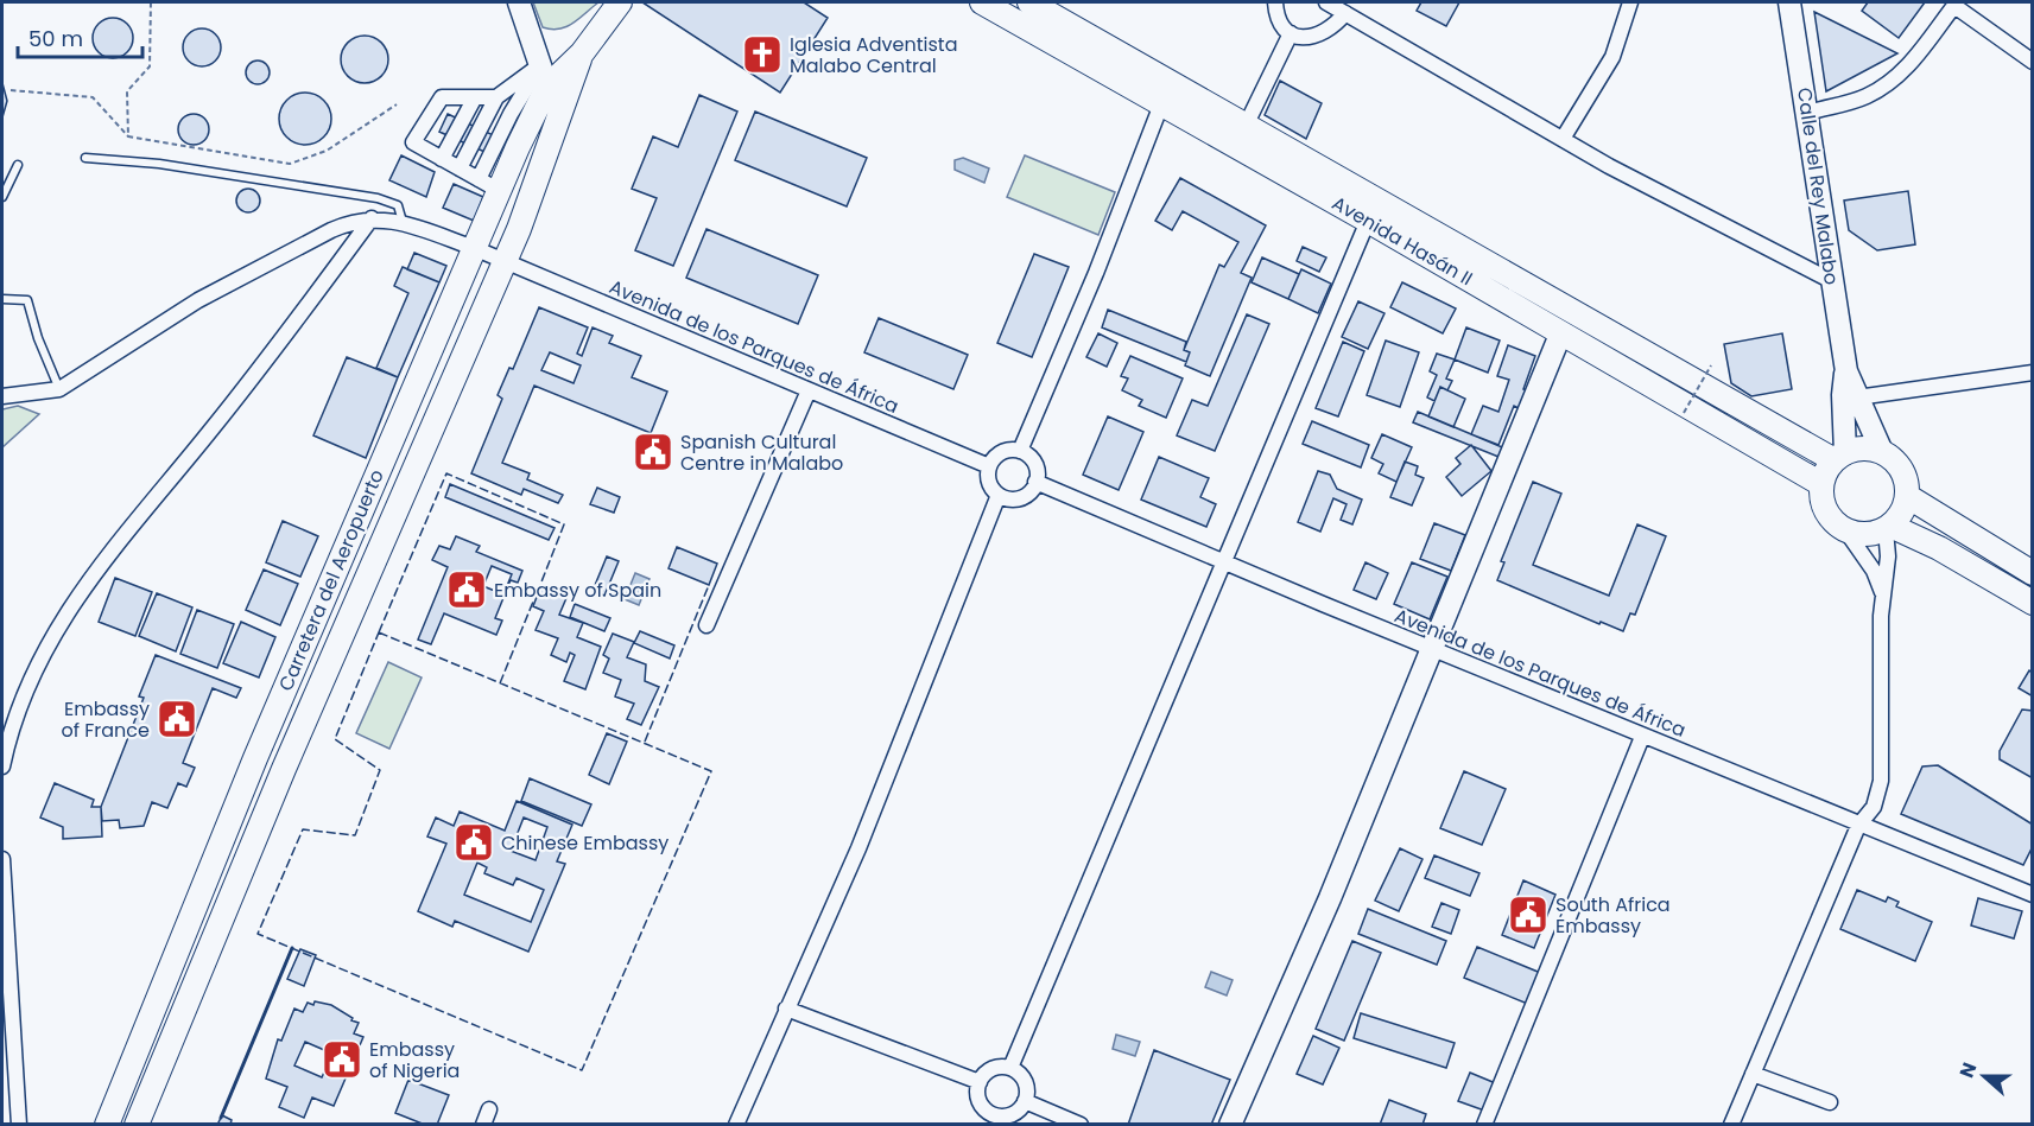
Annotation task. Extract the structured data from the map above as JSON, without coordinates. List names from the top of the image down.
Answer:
{
  "streets": {
    "main road": ["Avenida Hasán II", "Carretera del Aeropuerto"],
    "street": ["Calle del Rey Malabo", "Avenida de los Parques de África"]
  },
  "crossings": [
    ["Calle del Rey Malabo", "Avenida Hasán II"],
    ["Avenida de los Parques de África", "Carretera del Aeropuerto"]
  ],
  "places": {
    "church": ["Iglesia Adventista Malabo Central"],
    "public building": [
      "Spanish Cultural Centre in Malabo",
      "Embassy of Spain",
      "Embassy of France",
      "Chinese Embassy",
      "South Africa Embassy",
      "Embassy of Nigeria"
    ]
  },
  "scale_bar": "50 m",
  "north": "left"
}
